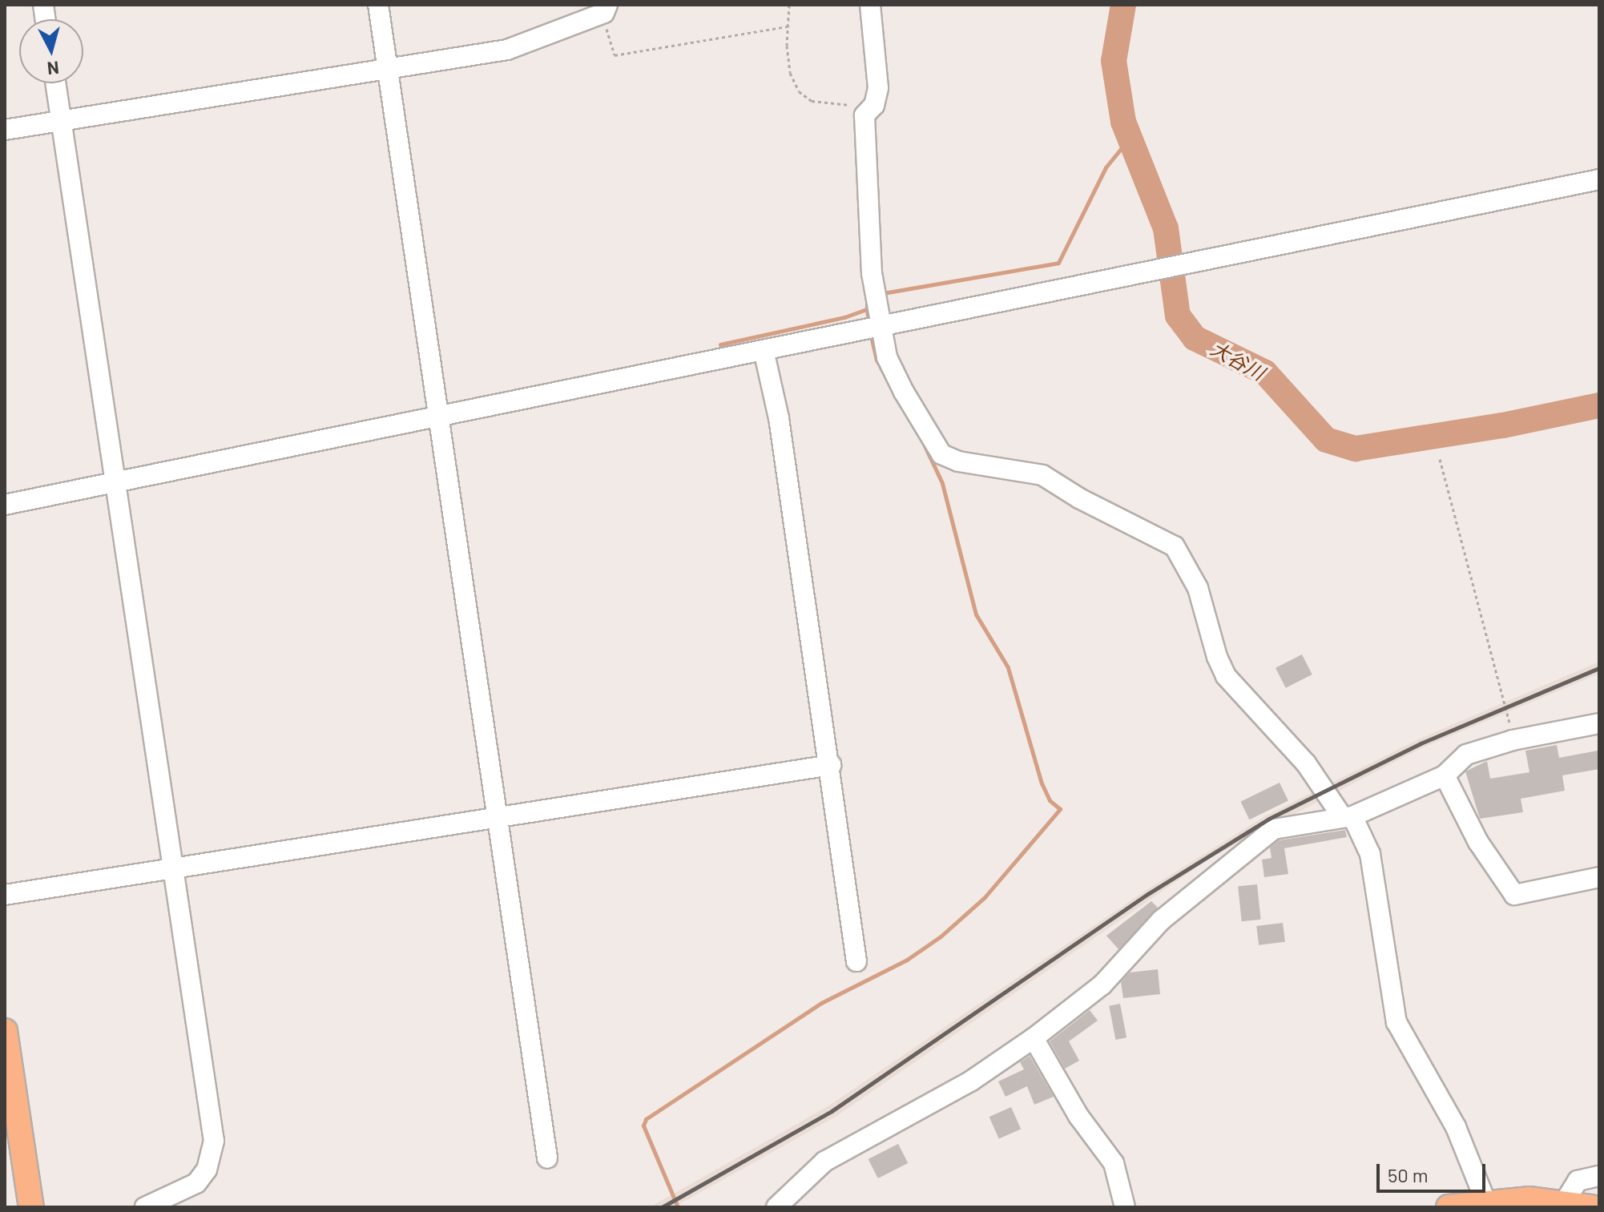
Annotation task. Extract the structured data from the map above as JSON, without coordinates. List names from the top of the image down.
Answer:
{
  "water": ["大谷川"],
  "scale_bar": "50 m",
  "north": "bottom"
}
